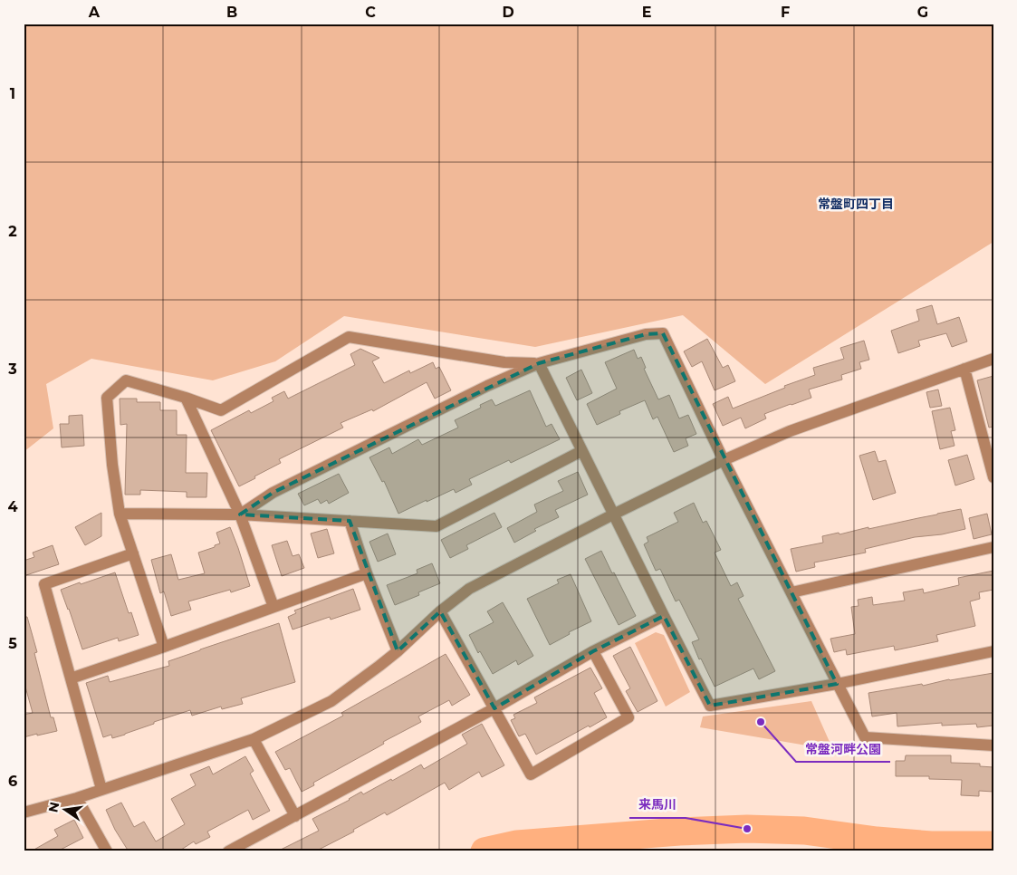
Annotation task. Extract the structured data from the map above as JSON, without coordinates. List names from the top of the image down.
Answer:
{
  "districts": ["常盤町四丁目"],
  "places": ["常盤河畔公園", "来馬川"],
  "north": "left",
  "grid": {
    "columns": [
      "A",
      "B",
      "C",
      "D",
      "E",
      "F",
      "G"
    ],
    "rows": [
      "1",
      "2",
      "3",
      "4",
      "5",
      "6"
    ]
  }
}
